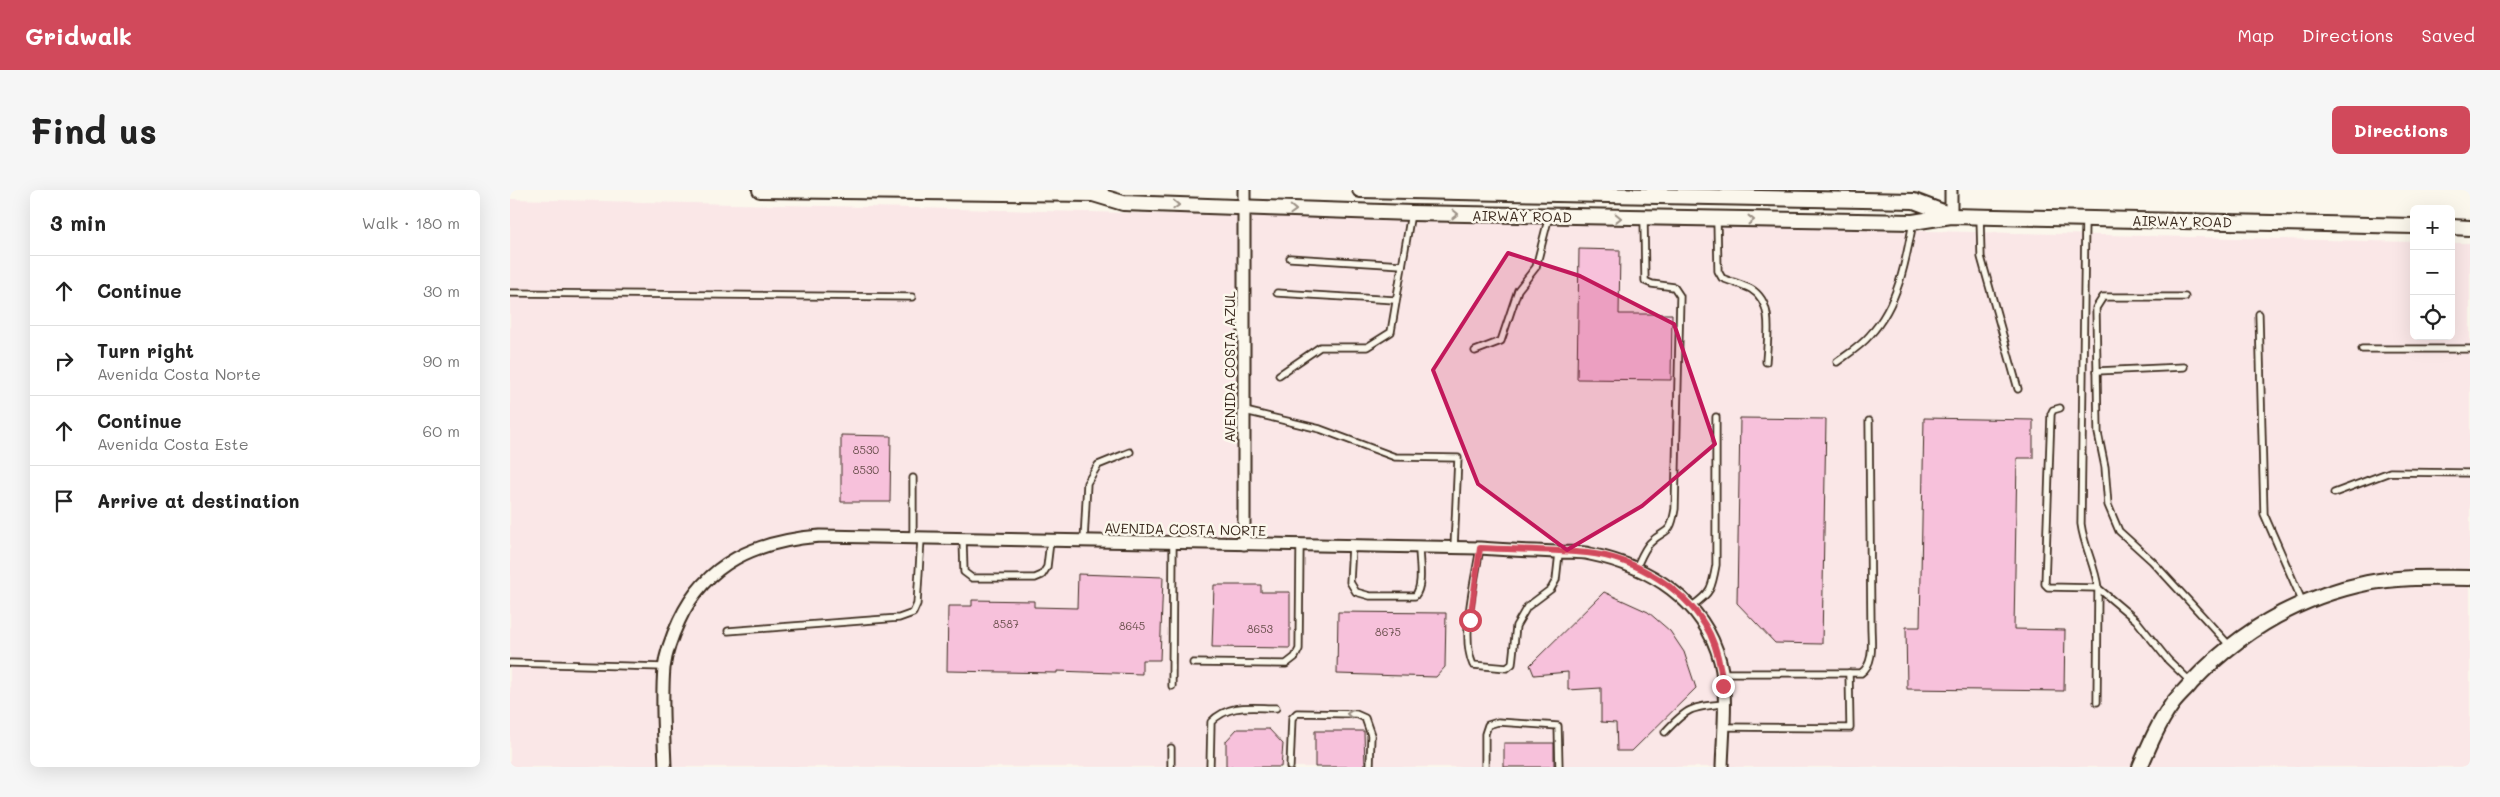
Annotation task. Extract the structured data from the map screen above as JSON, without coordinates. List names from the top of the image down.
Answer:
{
  "streets": {
    "street": ["AIRWAY ROAD", "AVENIDA COSTA AZUL", "AVENIDA COSTA NORTE"]
  },
  "crossings": [
    ["AIRWAY ROAD", "AVENIDA COSTA AZUL"],
    ["AVENIDA COSTA AZUL", "AVENIDA COSTA NORTE"]
  ],
  "house_numbers": [
    "8530",
    "8530",
    "8587",
    "8645",
    "8653",
    "8675"
  ],
  "page": {
    "header": "Gridwalk",
    "nav": ["Map", "Directions", "Saved"],
    "buttons": "Directions",
    "title": "Find us",
    "heading": ["3 min", "Walk · 180 m"],
    "map_buttons": ["+", "−"],
    "list": [
      ["Continue", "30 m"],
      ["Turn right", "Avenida Costa Norte", "90 m"],
      ["Continue", "Avenida Costa Este", "60 m"],
      "Arrive at destination"
    ]
  }
}
